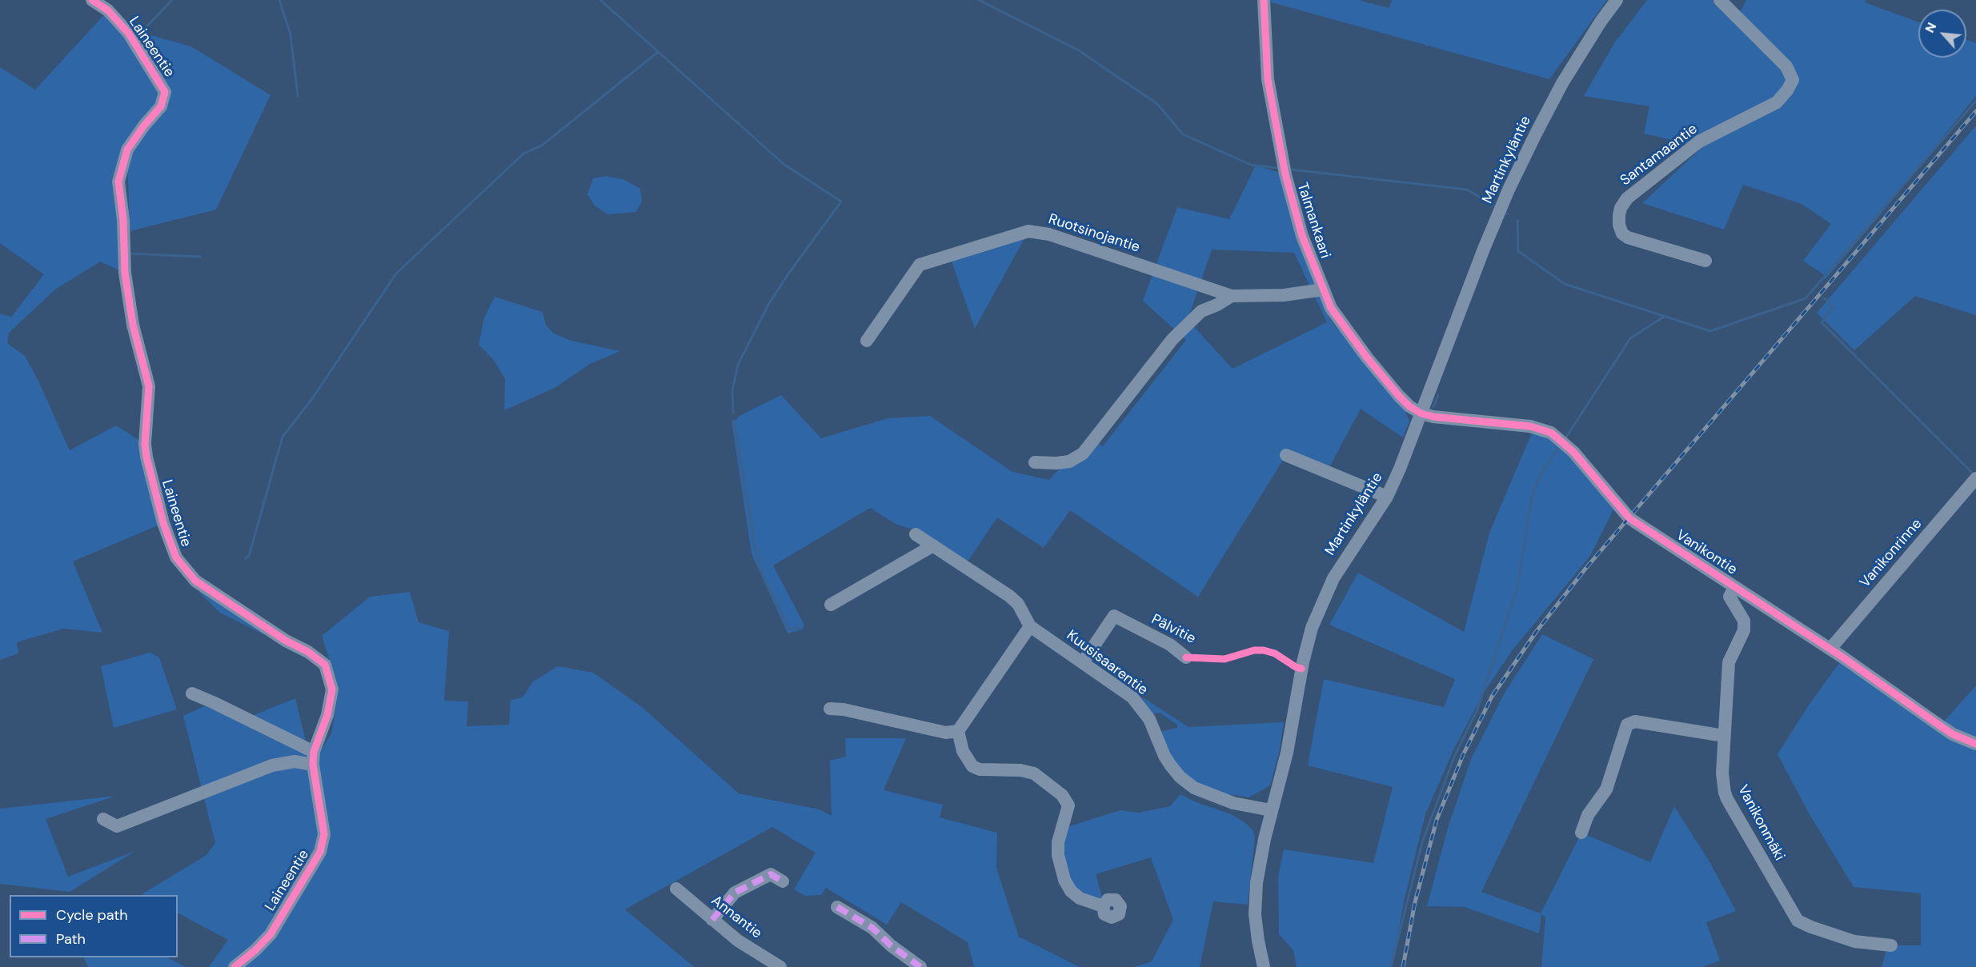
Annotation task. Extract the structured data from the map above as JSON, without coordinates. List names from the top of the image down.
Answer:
{
  "streets": {
    "street": [
      "Laineentie",
      "Santamaantie",
      "Martinkyläntie",
      "Talmankaari",
      "Ruotsinojantie",
      "Vanikontie",
      "Vanikonrinne",
      "Pälvitie",
      "Kuusisaarentie",
      "Vanikonmäki",
      "Annantie"
    ]
  },
  "crossings": [
    ["Martinkyläntie", "Talmankaari"],
    ["Martinkyläntie", "Vanikontie"],
    ["Martinkyläntie", "Kuusisaarentie"],
    ["Talmankaari", "Ruotsinojantie"],
    ["Talmankaari", "Vanikontie"],
    ["Vanikontie", "Vanikonrinne"],
    ["Vanikontie", "Vanikonmäki"],
    ["Pälvitie", "Kuusisaarentie"]
  ],
  "legend": ["Cycle path", "Path"],
  "north": "top left"
}
